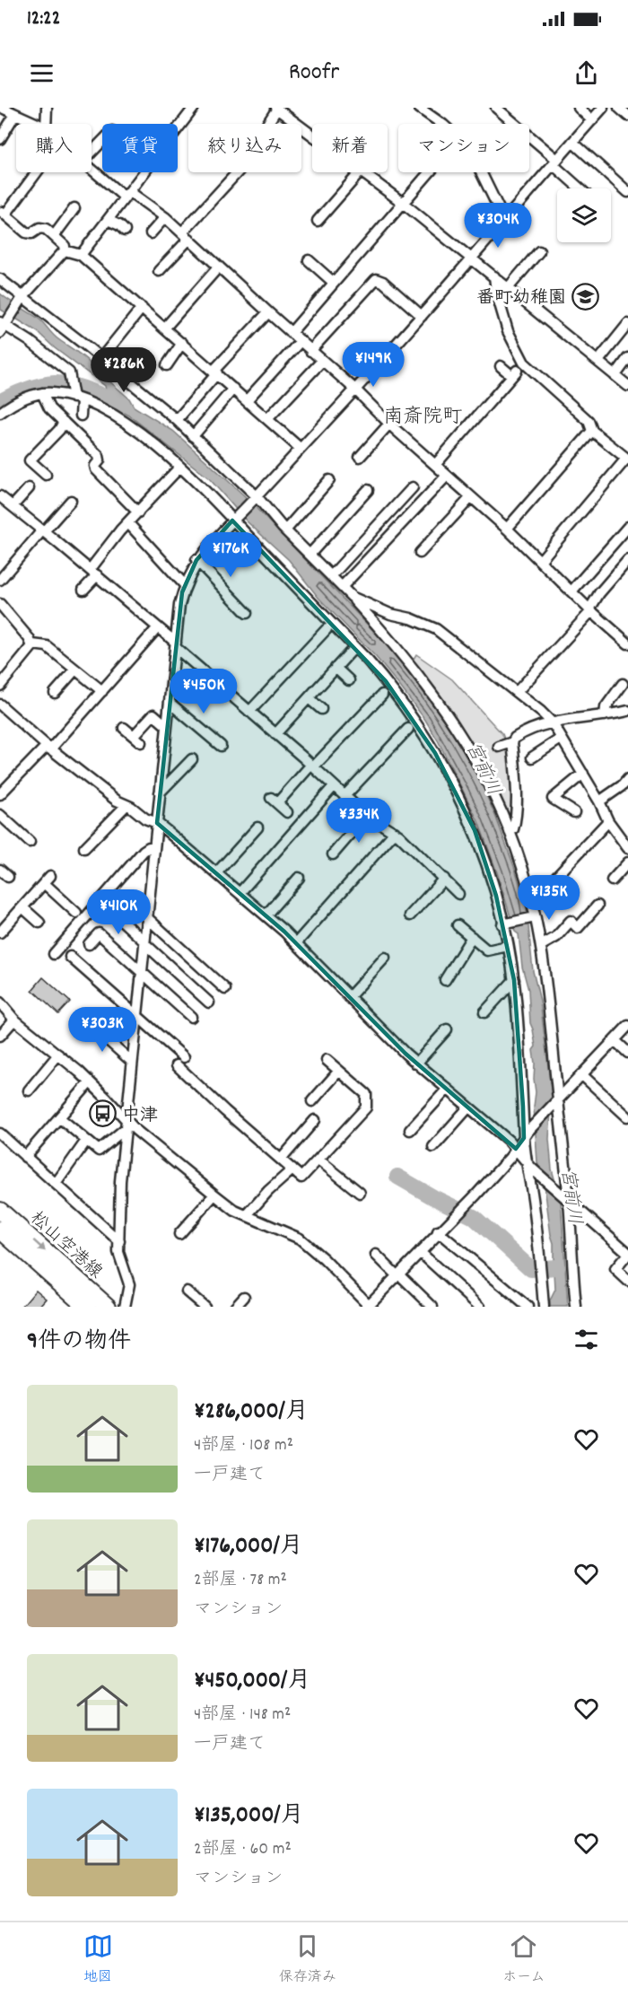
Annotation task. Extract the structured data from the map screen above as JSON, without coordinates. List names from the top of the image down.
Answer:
{
  "streets": {
    "main road": ["松山空港線"]
  },
  "districts": ["南斎院町"],
  "water": ["宮前川"],
  "places": {
    "school or university": ["番町幼稚園"],
    "bus stop": ["中津"]
  },
  "page": {
    "status": "12:22",
    "header": "Roofr",
    "chip": [
      "購入",
      "賃貸",
      "絞り込み",
      "新着",
      "マンション"
    ],
    "price": [
      "¥304K",
      "¥149K",
      "¥286K",
      "¥176K",
      "¥450K",
      "¥334K",
      "¥135K",
      "¥410K",
      "¥303K"
    ],
    "heading": "9件の物件",
    "list": [
      {
        "name": "¥286,000/月",
        "note": "4部屋 · 108 m² · 一戸建て"
      },
      {
        "name": "¥176,000/月",
        "note": "2部屋 · 78 m² · マンション"
      },
      {
        "name": "¥450,000/月",
        "note": "4部屋 · 148 m² · 一戸建て"
      },
      {
        "name": "¥135,000/月",
        "note": "2部屋 · 60 m² · マンション"
      }
    ],
    "tabs": ["地図", "保存済み", "ホーム"]
  }
}
